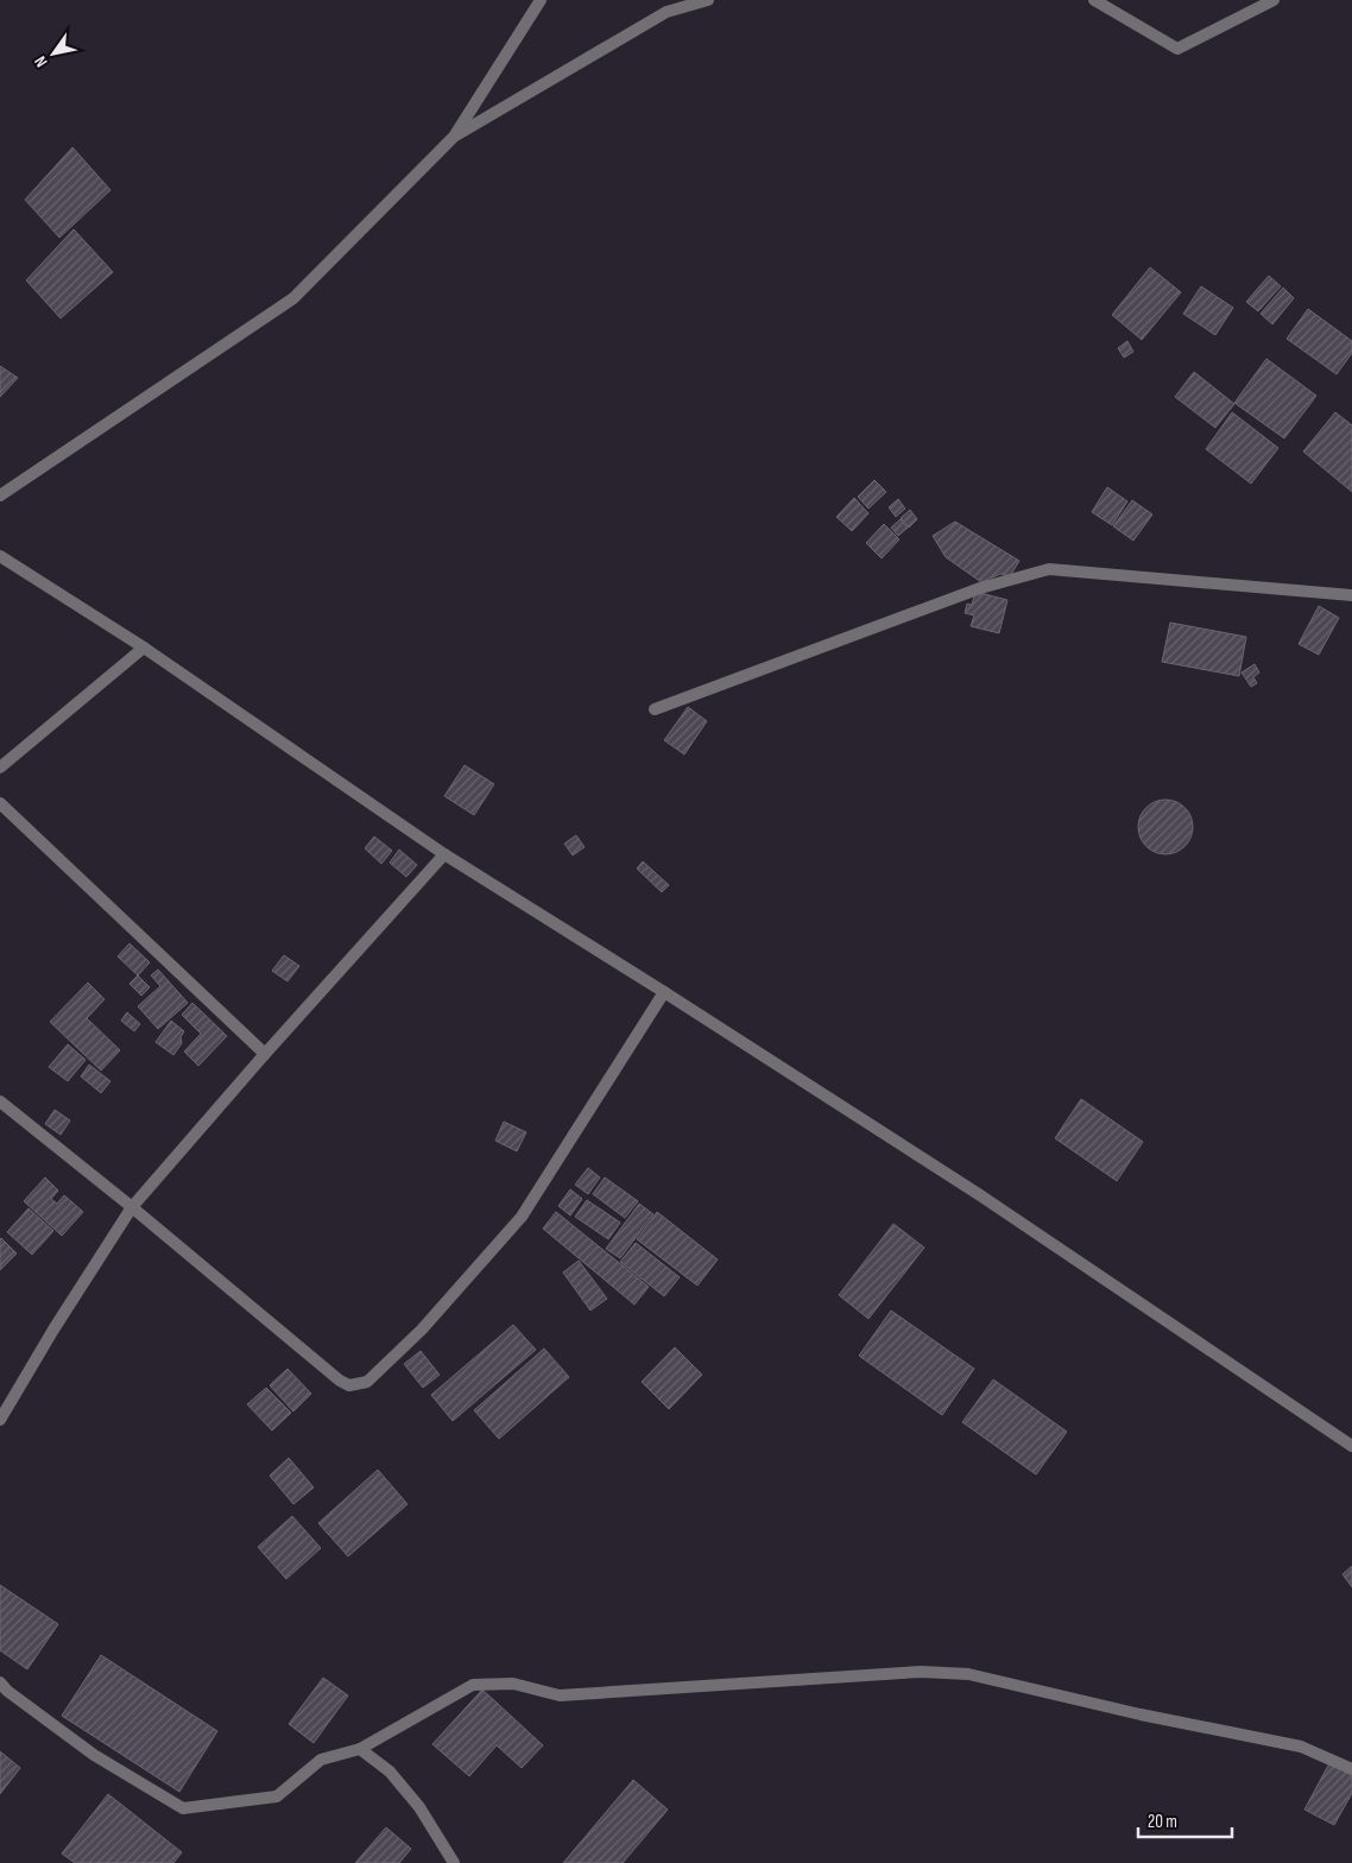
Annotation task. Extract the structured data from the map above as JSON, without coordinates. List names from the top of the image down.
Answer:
{
  "scale_bar": "20 m",
  "north": "bottom left"
}
